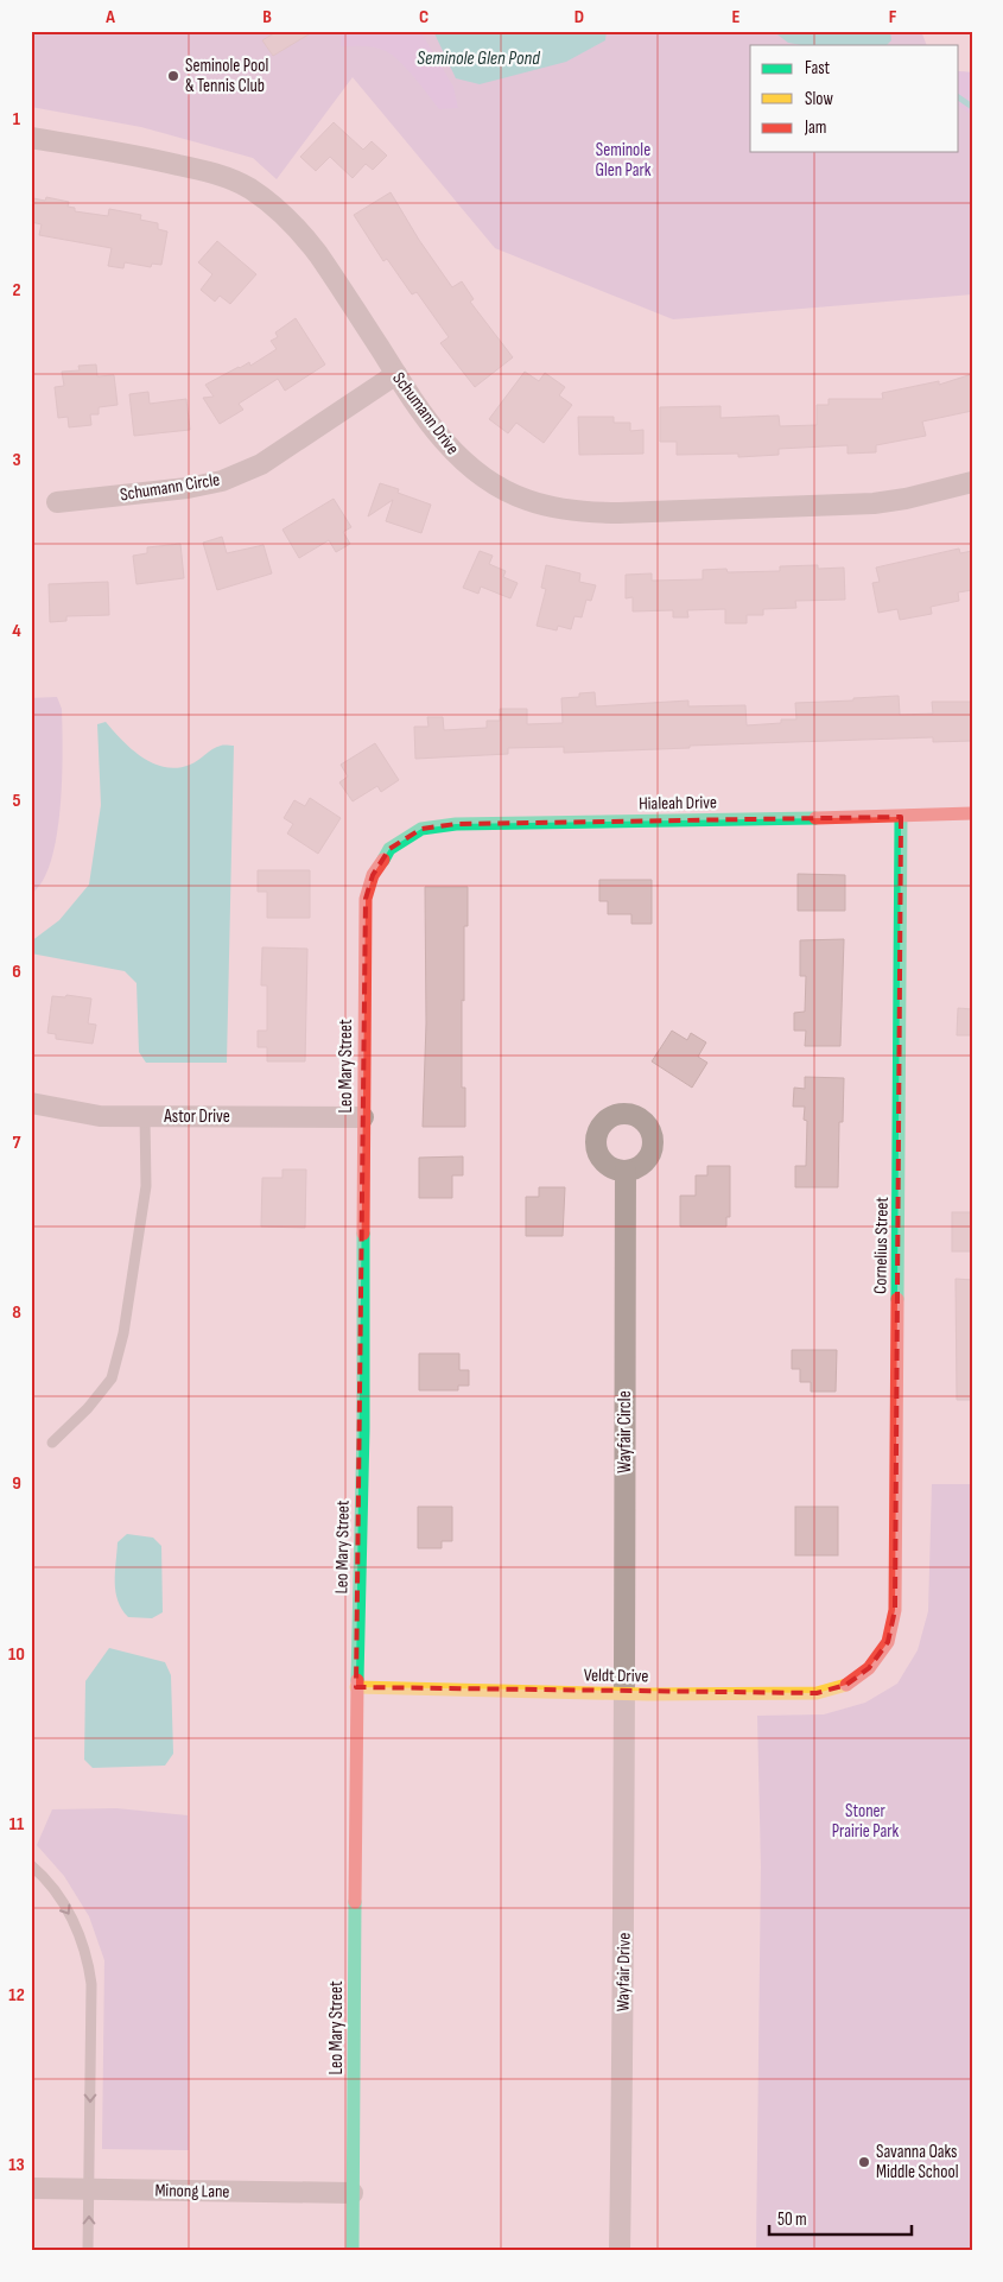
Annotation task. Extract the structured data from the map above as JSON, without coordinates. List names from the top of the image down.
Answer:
{
  "streets": {
    "street": [
      "Schumann Drive",
      "Schumann Circle",
      "Hialeah Drive",
      "Leo Mary Street",
      "Astor Drive",
      "Cornelius Street",
      "Wayfair Circle",
      "Veldt Drive",
      "Wayfair Drive",
      "Minong Lane"
    ]
  },
  "crossings": [
    ["Schumann Drive", "Schumann Circle"],
    ["Hialeah Drive", "Leo Mary Street"],
    ["Hialeah Drive", "Cornelius Street"],
    ["Leo Mary Street", "Astor Drive"],
    ["Leo Mary Street", "Veldt Drive"],
    ["Leo Mary Street", "Minong Lane"],
    ["Cornelius Street", "Veldt Drive"],
    ["Wayfair Circle", "Veldt Drive"],
    ["Wayfair Circle", "Wayfair Drive"],
    ["Veldt Drive", "Wayfair Drive"]
  ],
  "water": ["Seminole Glen Pond"],
  "parks": ["Seminole Glen Park", "Stoner Prairie Park"],
  "places": ["Seminole Pool & Tennis Club", "Savanna Oaks Middle School"],
  "legend": ["Fast", "Slow", "Jam"],
  "scale_bar": "50 m",
  "grid": {
    "columns": [
      "A",
      "B",
      "C",
      "D",
      "E",
      "F"
    ],
    "rows": [
      "1",
      "2",
      "3",
      "4",
      "5",
      "6",
      "7",
      "8",
      "9",
      "10",
      "11",
      "12",
      "13"
    ]
  }
}
